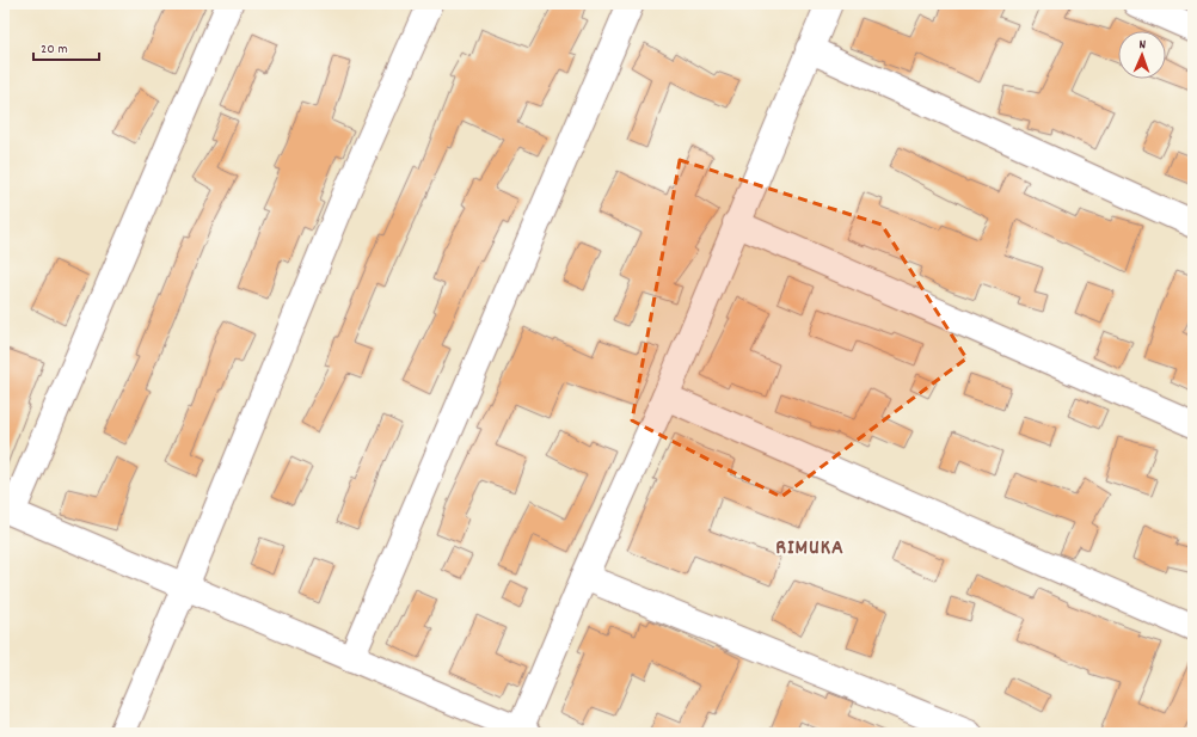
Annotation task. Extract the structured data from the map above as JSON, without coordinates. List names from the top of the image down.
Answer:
{
  "districts": ["RIMUKA"],
  "scale_bar": "20 m",
  "north": "top"
}
